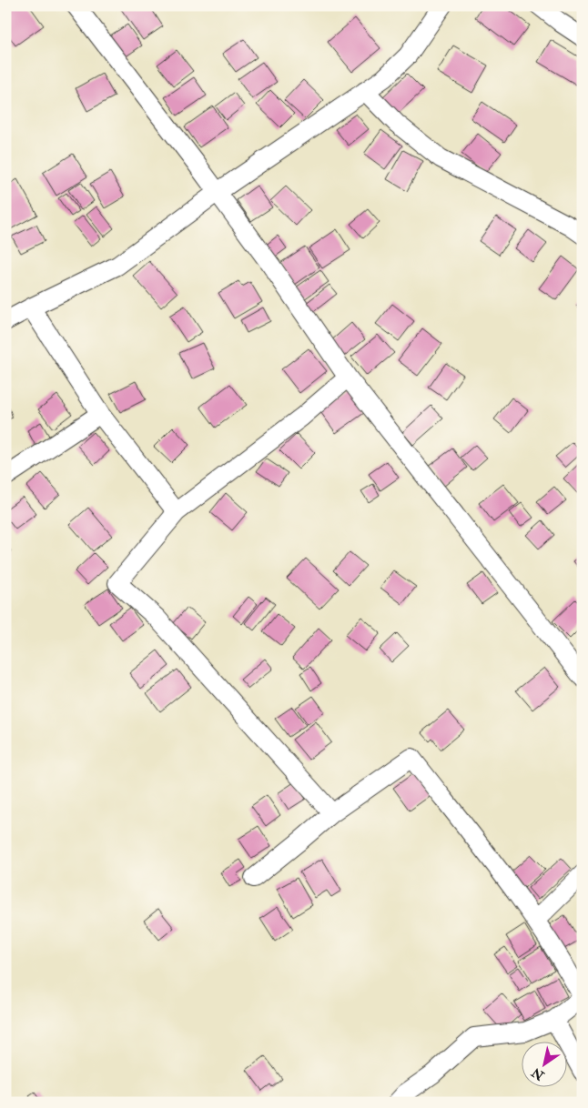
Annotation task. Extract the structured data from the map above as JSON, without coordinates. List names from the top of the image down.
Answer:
{
  "north": "bottom left"
}
